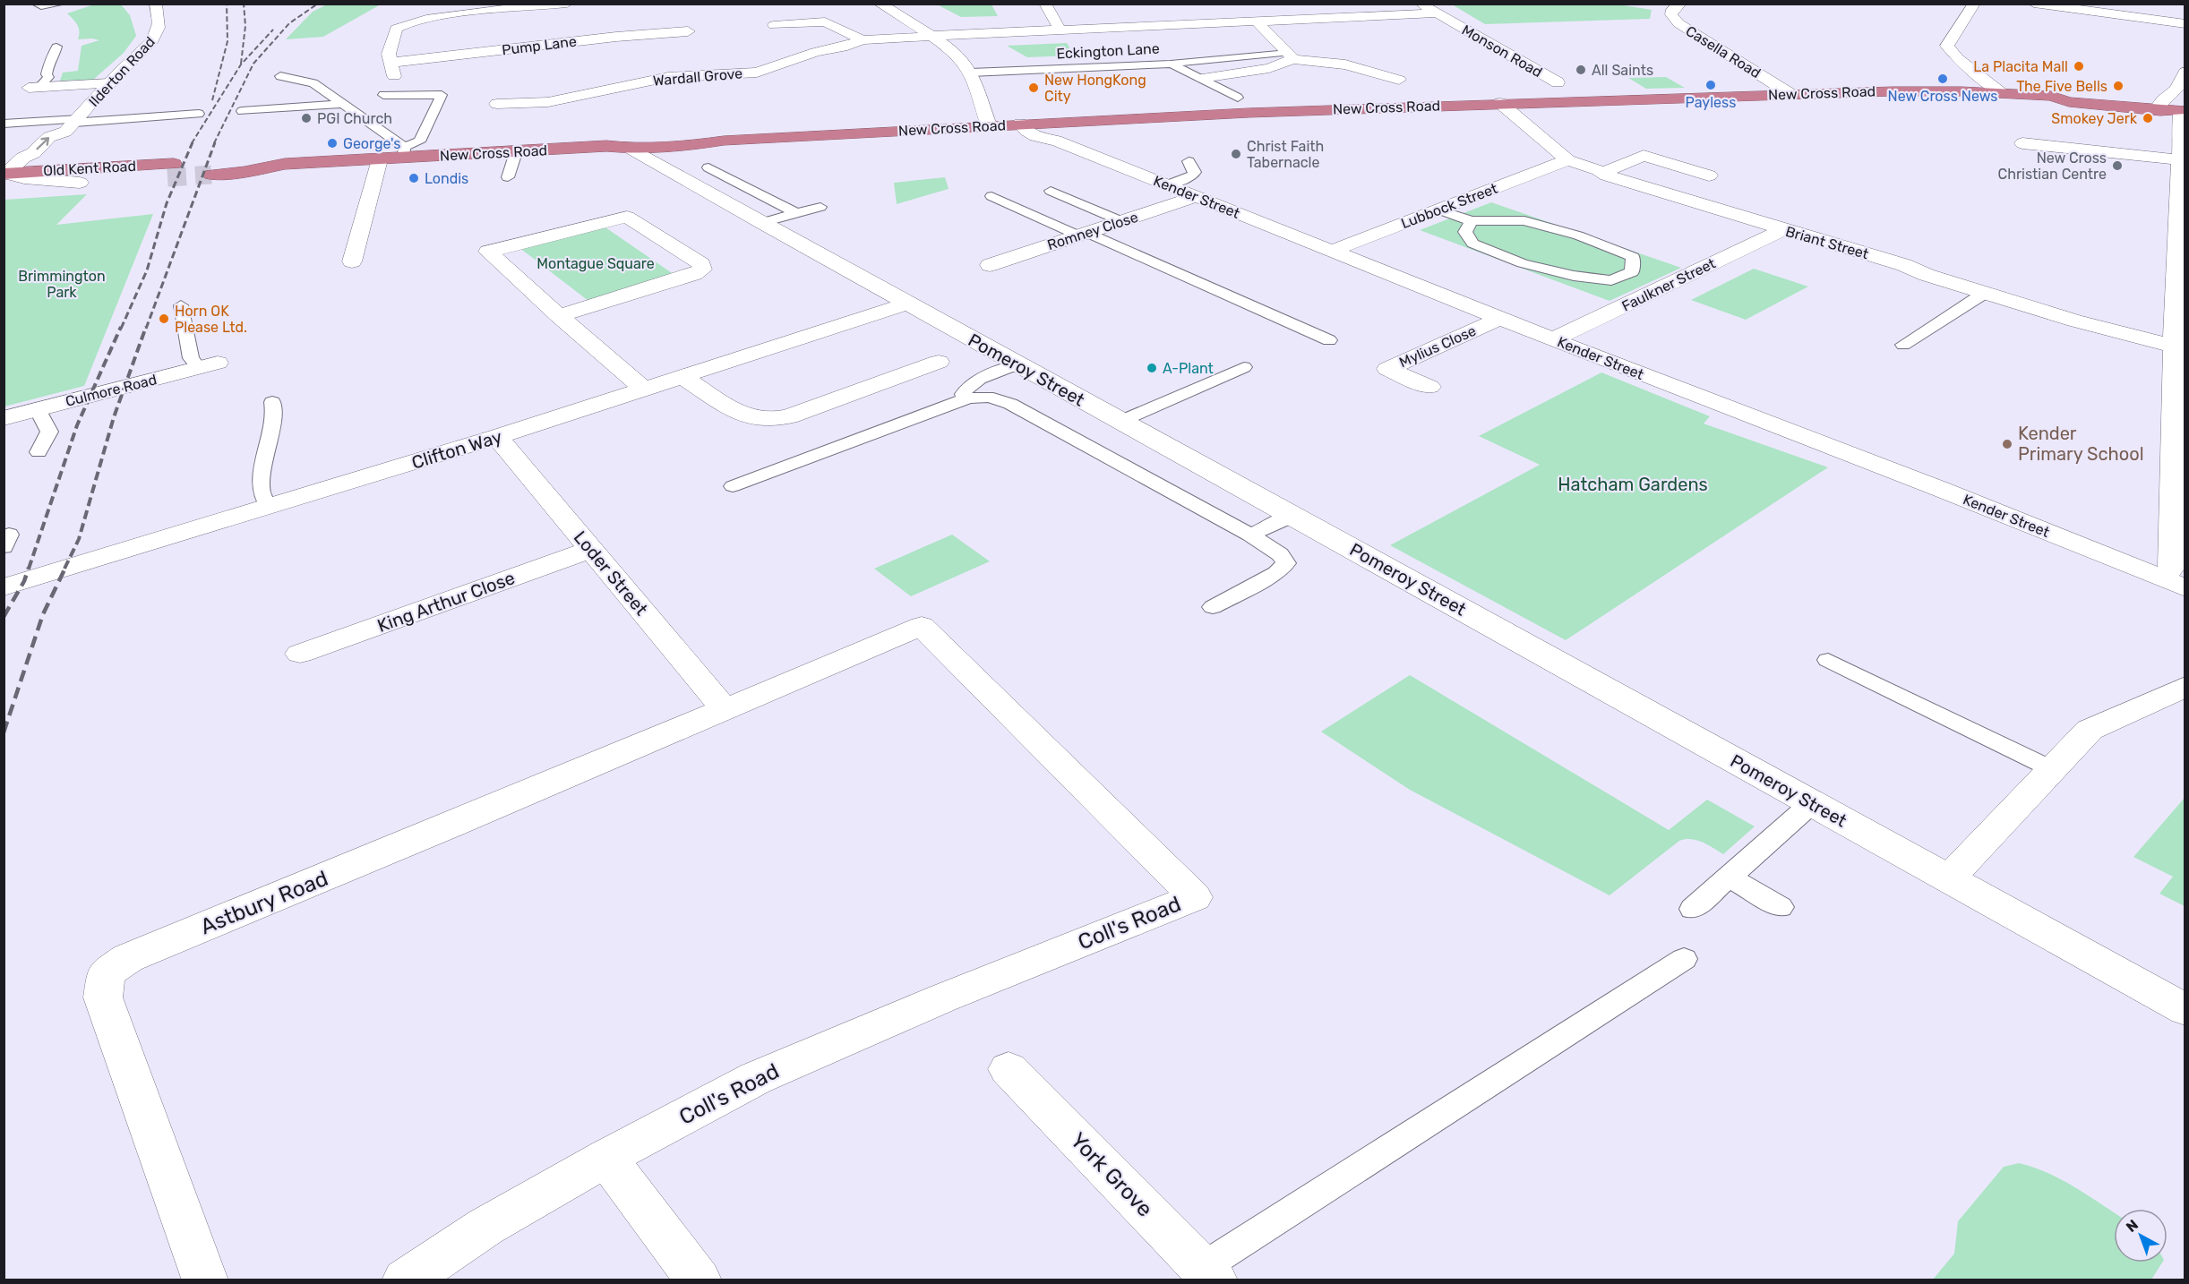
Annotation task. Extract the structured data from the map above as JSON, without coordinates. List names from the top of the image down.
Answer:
{
  "streets": {
    "highway": ["New Cross Road", "Old Kent Road"],
    "street": [
      "Pump Lane",
      "Monson Road",
      "Casella Road",
      "Ilderton Road",
      "Wardall Grove",
      "Kender Street",
      "Lubbock Street",
      "Romney Close",
      "Briant Street",
      "Faulkner Street",
      "Mylius Close",
      "Pomeroy Street",
      "Culmore Road",
      "Clifton Way",
      "Loder Street",
      "King Arthur Close",
      "Astbury Road",
      "Coll's Road",
      "York Grove"
    ],
    "lane": ["Eckington Lane"]
  },
  "crossings": [
    ["Monson Road", "Wardall Grove"],
    ["Monson Road", "New Cross Road"],
    ["Casella Road", "New Cross Road"],
    ["Ilderton Road", "Old Kent Road"],
    ["New Cross Road", "Kender Street"],
    ["New Cross Road", "Briant Street"],
    ["New Cross Road", "Pomeroy Street"],
    ["Kender Street", "Lubbock Street"],
    ["Kender Street", "Romney Close"],
    ["Kender Street", "Faulkner Street"],
    ["Kender Street", "Mylius Close"],
    ["Lubbock Street", "Briant Street"],
    ["Briant Street", "Faulkner Street"],
    ["Pomeroy Street", "Clifton Way"],
    ["Clifton Way", "Loder Street"],
    ["Loder Street", "King Arthur Close"],
    ["Loder Street", "Astbury Road"],
    ["Loder Street", "Coll's Road"],
    ["Astbury Road", "Coll's Road"]
  ],
  "one_way": ["Ilderton Road"],
  "parks": ["Montague Square", "Brimmington Park", "Hatcham Gardens"],
  "places": [
    "La Placita Mall",
    "All Saints",
    "New Cross News",
    "Payless",
    "The Five Bells",
    "New HongKong City",
    "PGI Church",
    "Smokey Jerk",
    "George's",
    "Christ Faith Tabernacle",
    "New Cross Christian Centre",
    "Londis",
    "Horn OK Please Ltd.",
    "A-Plant",
    "Kender Primary School"
  ],
  "north": "top left"
}
